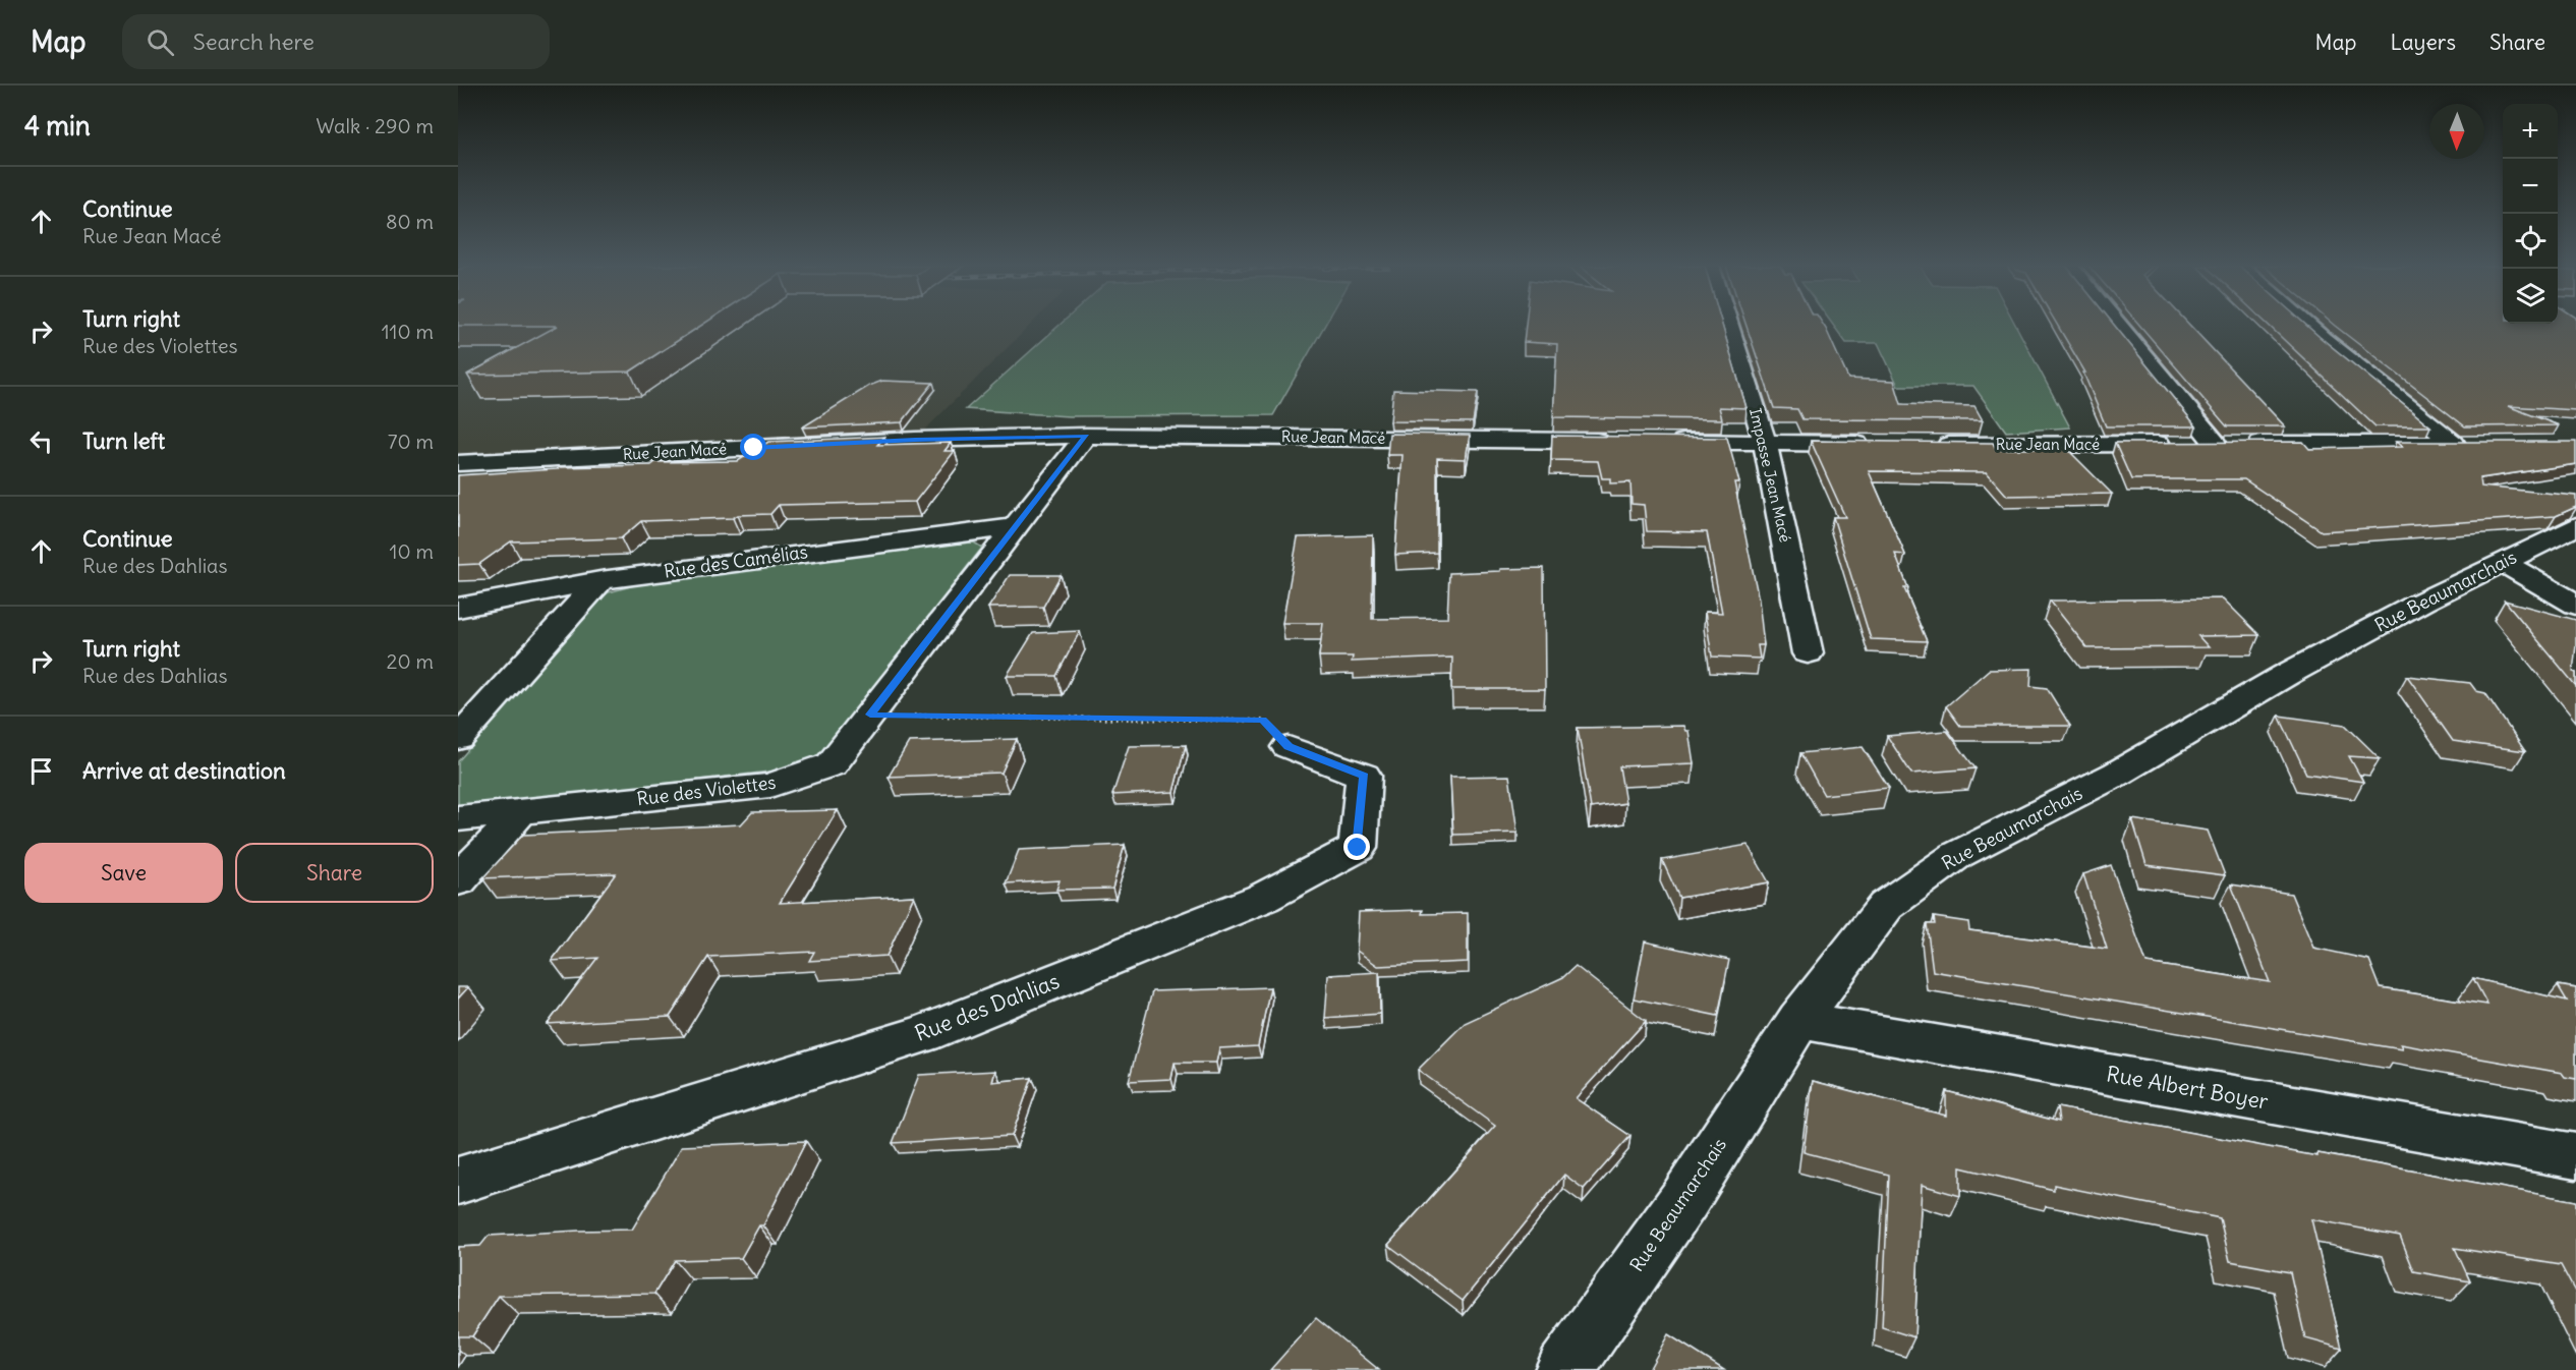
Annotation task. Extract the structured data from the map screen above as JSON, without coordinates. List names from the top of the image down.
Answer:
{
  "streets": {
    "street": [
      "Rue Jean Macé",
      "Impasse Jean Macé",
      "Rue des Camélias",
      "Rue Beaumarchais",
      "Rue des Violettes",
      "Rue des Dahlias",
      "Rue Albert Boyer"
    ]
  },
  "crossings": [
    ["Rue Jean Macé", "Rue des Violettes"],
    ["Rue des Camélias", "Rue des Violettes"],
    ["Rue Beaumarchais", "Rue Albert Boyer"]
  ],
  "north": "bottom",
  "page": {
    "header": "Map",
    "search": "Search here",
    "nav": ["Map", "Layers", "Share"],
    "heading": ["4 min", "Walk · 290 m"],
    "map_buttons": ["+", "−"],
    "list": [
      ["Continue", "Rue Jean Macé", "80 m"],
      ["Turn right", "Rue des Violettes", "110 m"],
      ["Turn left", "70 m"],
      ["Continue", "Rue des Dahlias", "10 m"],
      ["Turn right", "Rue des Dahlias", "20 m"],
      "Arrive at destination"
    ],
    "buttons": ["Save", "Share"]
  }
}
